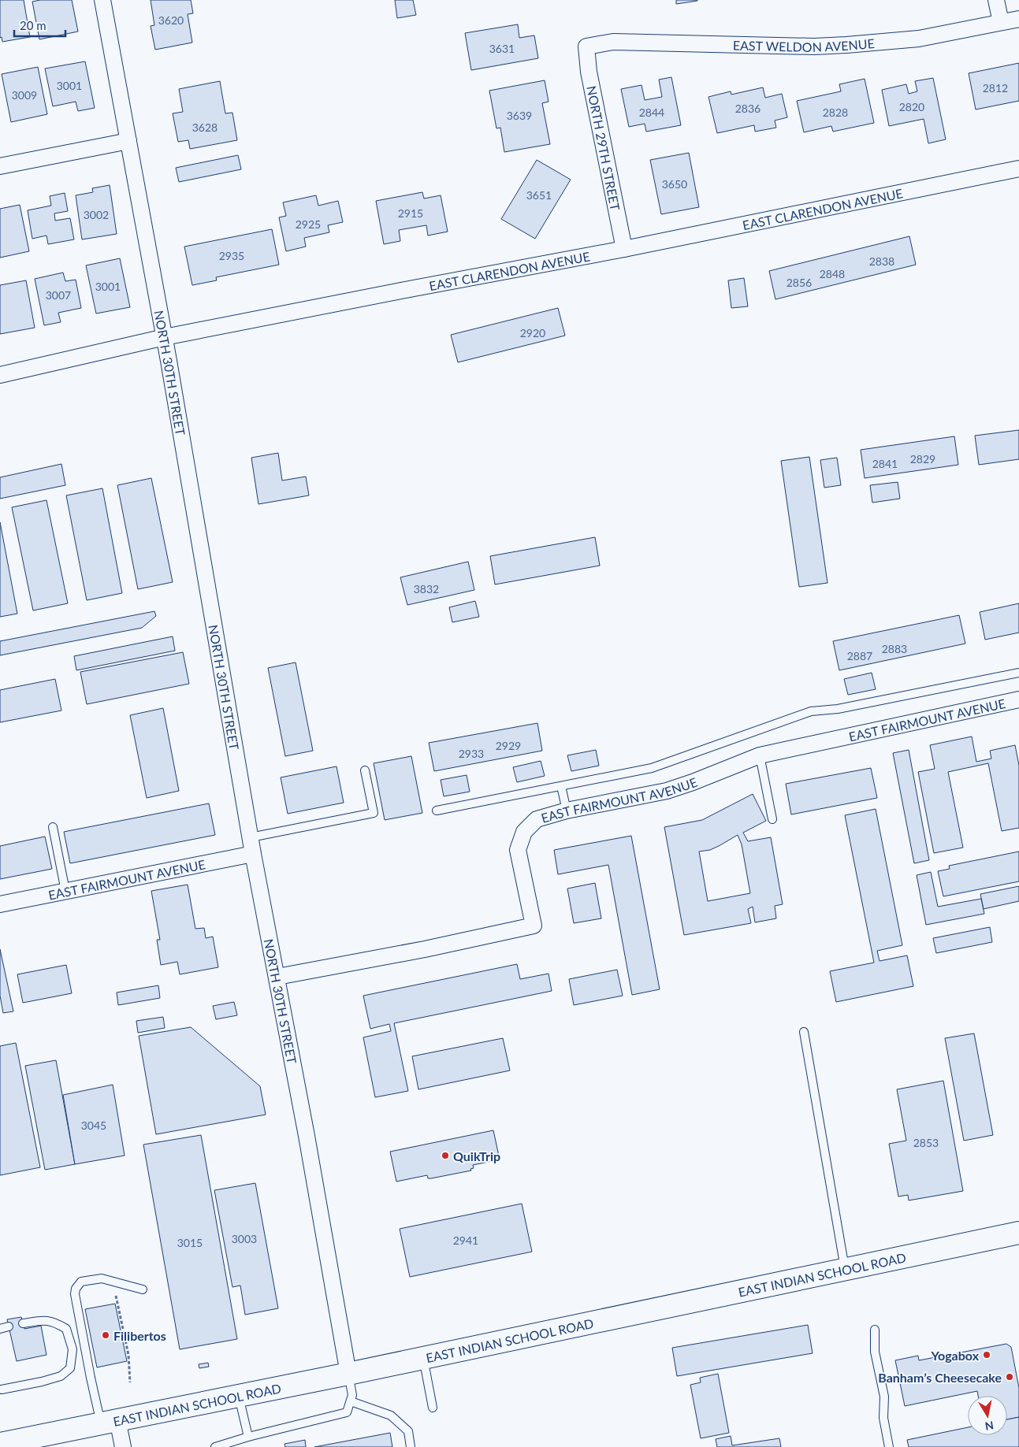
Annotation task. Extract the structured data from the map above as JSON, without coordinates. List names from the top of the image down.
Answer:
{
  "streets": {
    "main road": ["EAST INDIAN SCHOOL ROAD"],
    "street": [
      "EAST WELDON AVENUE",
      "NORTH 29TH STREET",
      "EAST CLARENDON AVENUE",
      "NORTH 30TH STREET",
      "EAST FAIRMOUNT AVENUE"
    ]
  },
  "crossings": [
    ["EAST WELDON AVENUE", "NORTH 29TH STREET"],
    ["NORTH 29TH STREET", "EAST CLARENDON AVENUE"],
    ["EAST CLARENDON AVENUE", "NORTH 30TH STREET"],
    ["NORTH 30TH STREET", "EAST FAIRMOUNT AVENUE"],
    ["NORTH 30TH STREET", "EAST INDIAN SCHOOL ROAD"]
  ],
  "places": [
    "QuikTrip",
    "Filibertos",
    "Yogabox",
    "Banham’s Cheesecake"
  ],
  "house_numbers": [
    "3620",
    "3631",
    "3001",
    "2812",
    "3009",
    "2820",
    "2836",
    "2844",
    "2828",
    "3639",
    "3628",
    "3650",
    "3651",
    "2915",
    "3002",
    "2925",
    "2935",
    "2838",
    "2848",
    "2856",
    "3001",
    "3007",
    "2920",
    "2829",
    "2841",
    "3832",
    "2883",
    "2887",
    "2929",
    "2933",
    "3045",
    "2853",
    "3003",
    "2941",
    "3015"
  ],
  "scale_bar": "20 m",
  "north": "bottom"
}
